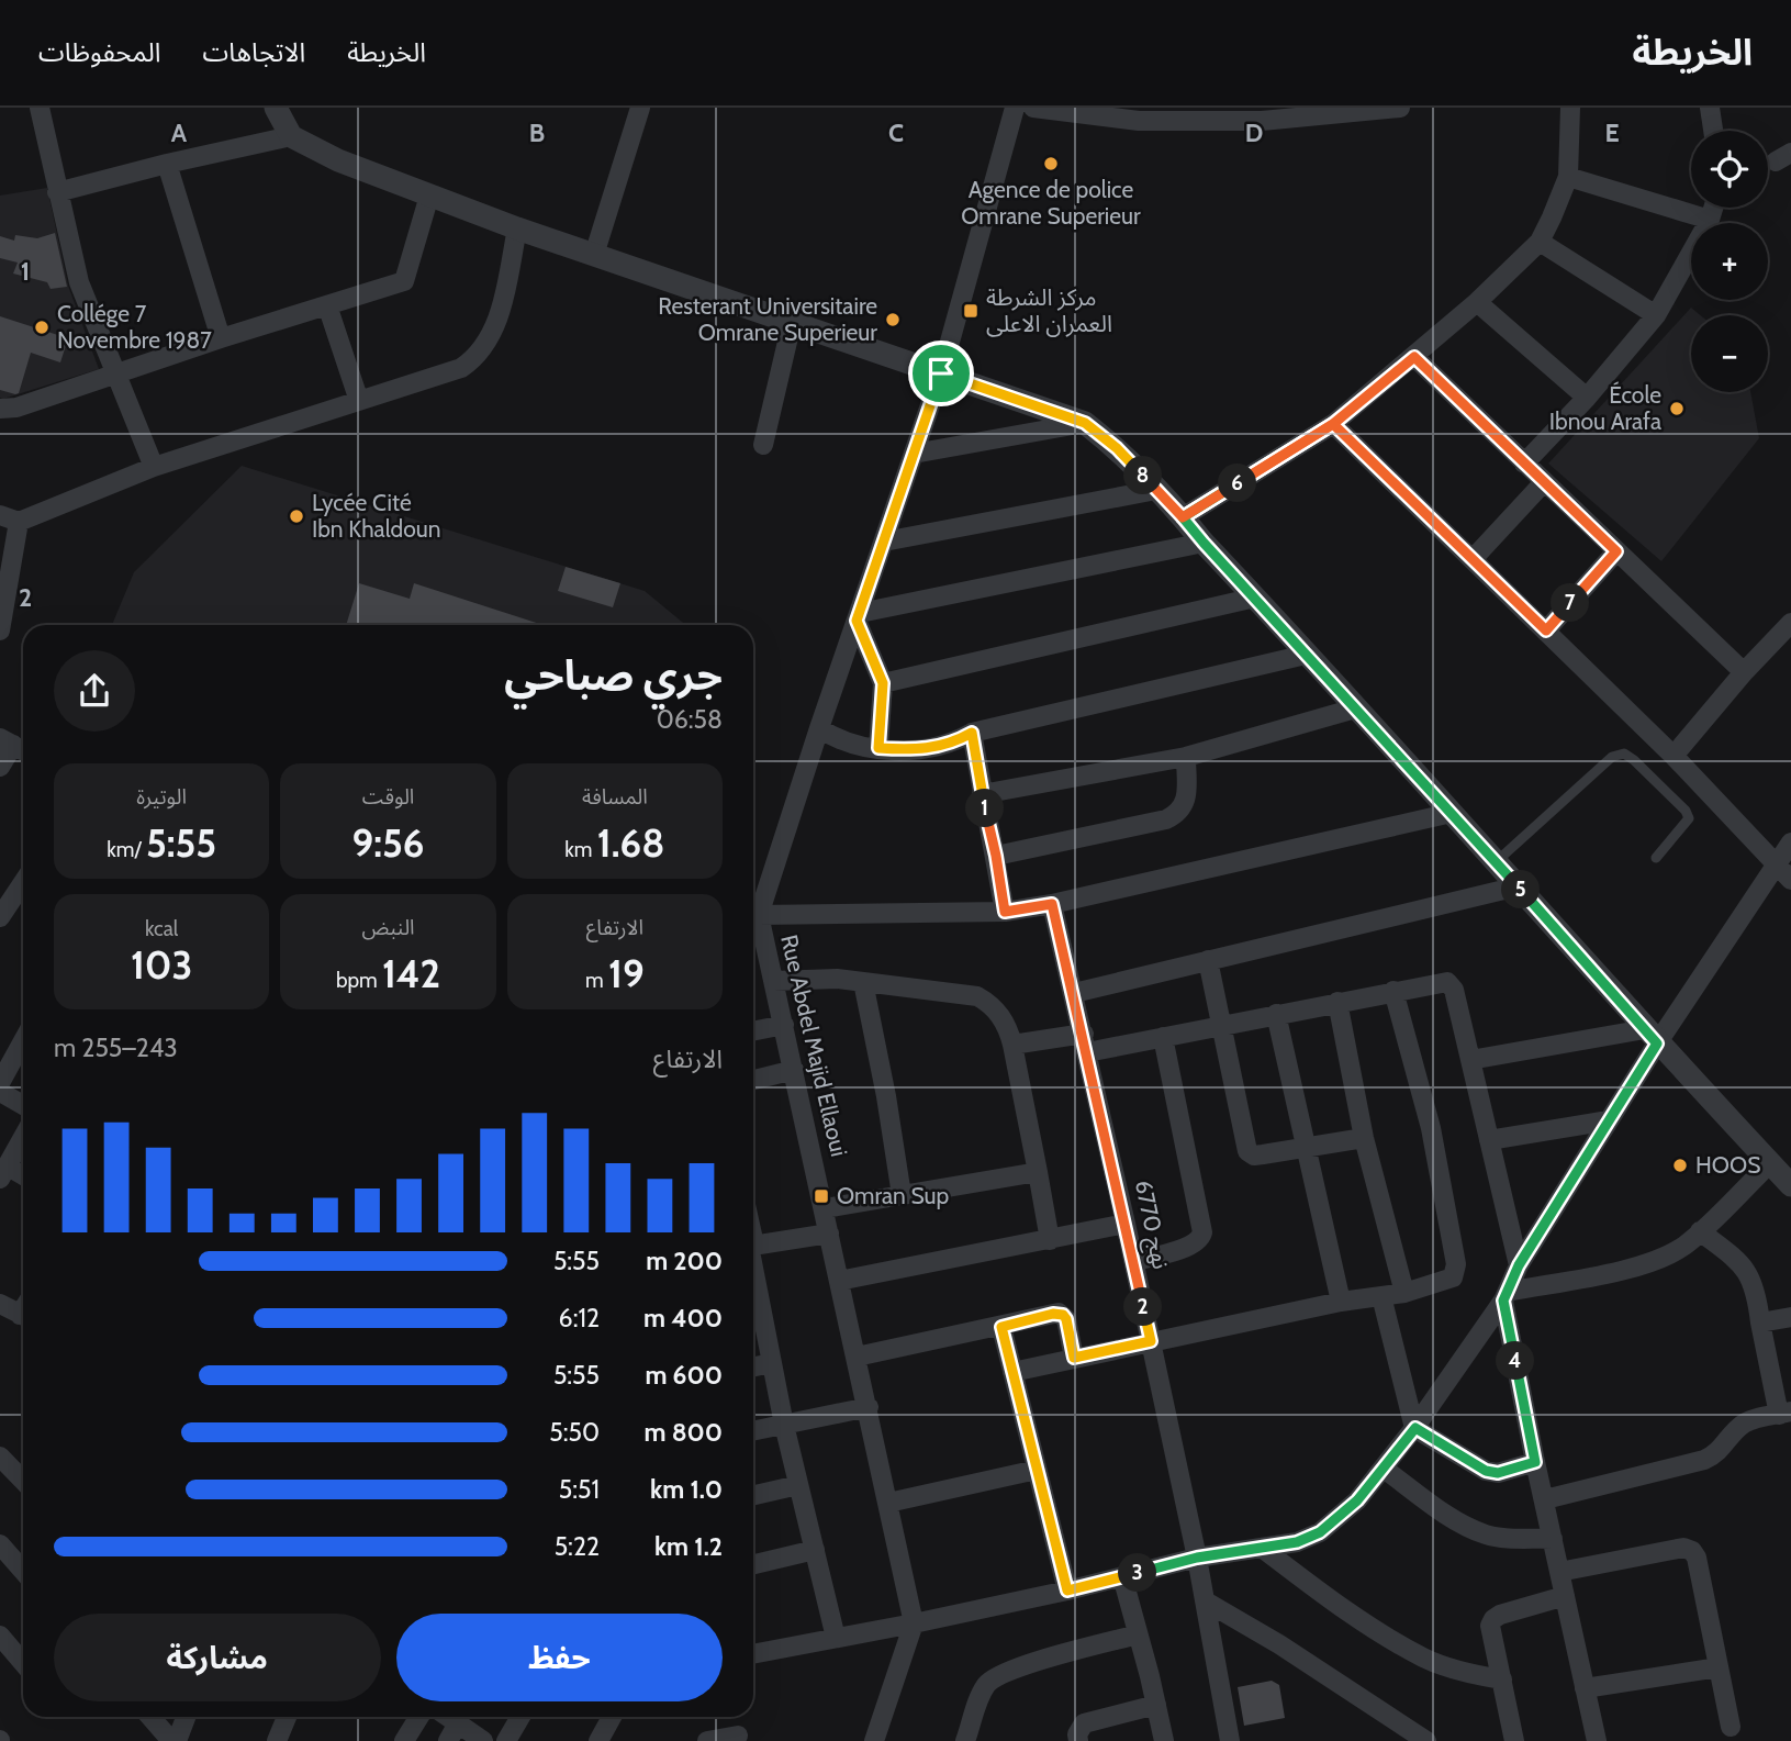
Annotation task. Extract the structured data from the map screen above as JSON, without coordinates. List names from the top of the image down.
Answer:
{
  "streets": {
    "street": ["Rue Abdel Majid Ellaoui", "نهج 6770"]
  },
  "places": {
    "other": [
      "Agence de police Omrane Superieur",
      "Resterant Universitaire Omrane Superieur",
      "Collége 7 Novembre 1987",
      "École Ibnou Arafa",
      "Lycée Cité Ibn Khaldoun",
      "HOOS"
    ],
    "transit": ["مركز الشرطة العمران الاعلى", "Omran Sup"]
  },
  "page": {
    "header": "الخريطة",
    "nav": ["الخريطة", "الاتجاهات", "المحفوظات"],
    "map_buttons": ["+", "−"],
    "pins": [
      "8",
      "6",
      "7",
      "1",
      "5",
      "2",
      "4",
      "3"
    ],
    "heading": ["جري صباحي", "06:58"],
    "stats": [
      ["المسافة", "1.68 km"],
      ["الوقت", "9:56"],
      ["الوتيرة", "5:55 /km"],
      ["الارتفاع", "19 m"],
      ["النبض", "142 bpm"],
      ["kcal", "103"]
    ],
    "chart": ["الارتفاع", "243–255 m"],
    "list": [
      {
        "name": "200 m",
        "note": "5:55"
      },
      {
        "name": "400 m",
        "note": "6:12"
      },
      {
        "name": "600 m",
        "note": "5:55"
      },
      {
        "name": "800 m",
        "note": "5:50"
      },
      {
        "name": "1.0 km",
        "note": "5:51"
      },
      {
        "name": "1.2 km",
        "note": "5:22"
      }
    ],
    "buttons": ["حفظ", "مشاركة"]
  },
  "grid": {
    "columns": [
      "A",
      "B",
      "C",
      "D",
      "E"
    ],
    "rows": ["1", "2"]
  }
}
